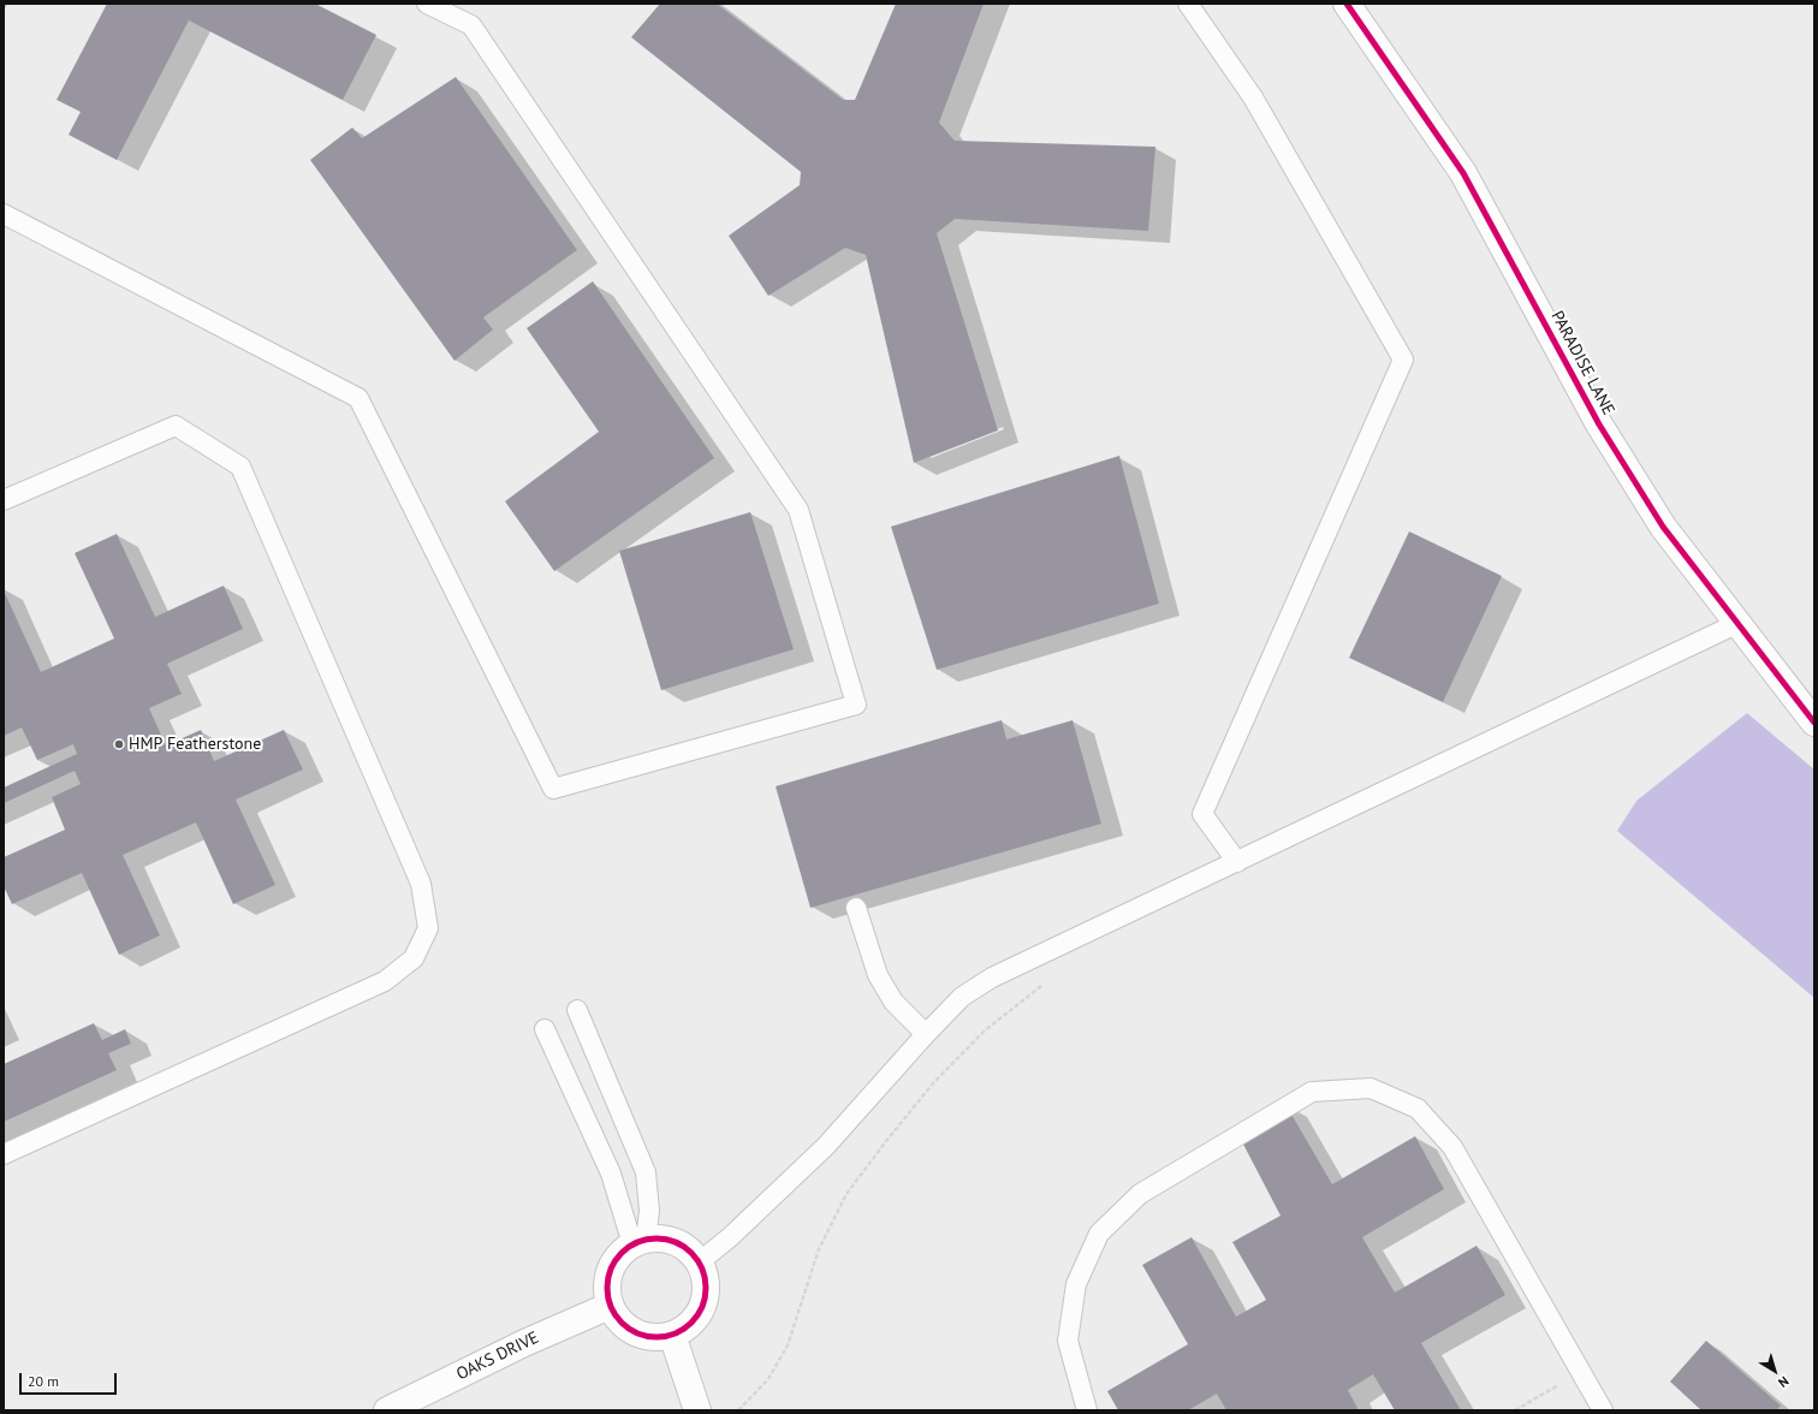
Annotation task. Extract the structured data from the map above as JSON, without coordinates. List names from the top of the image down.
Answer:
{
  "streets": {
    "street": ["PARADISE LANE", "OAKS DRIVE"]
  },
  "places": ["HMP Featherstone"],
  "scale_bar": "20 m",
  "north": "bottom right"
}
